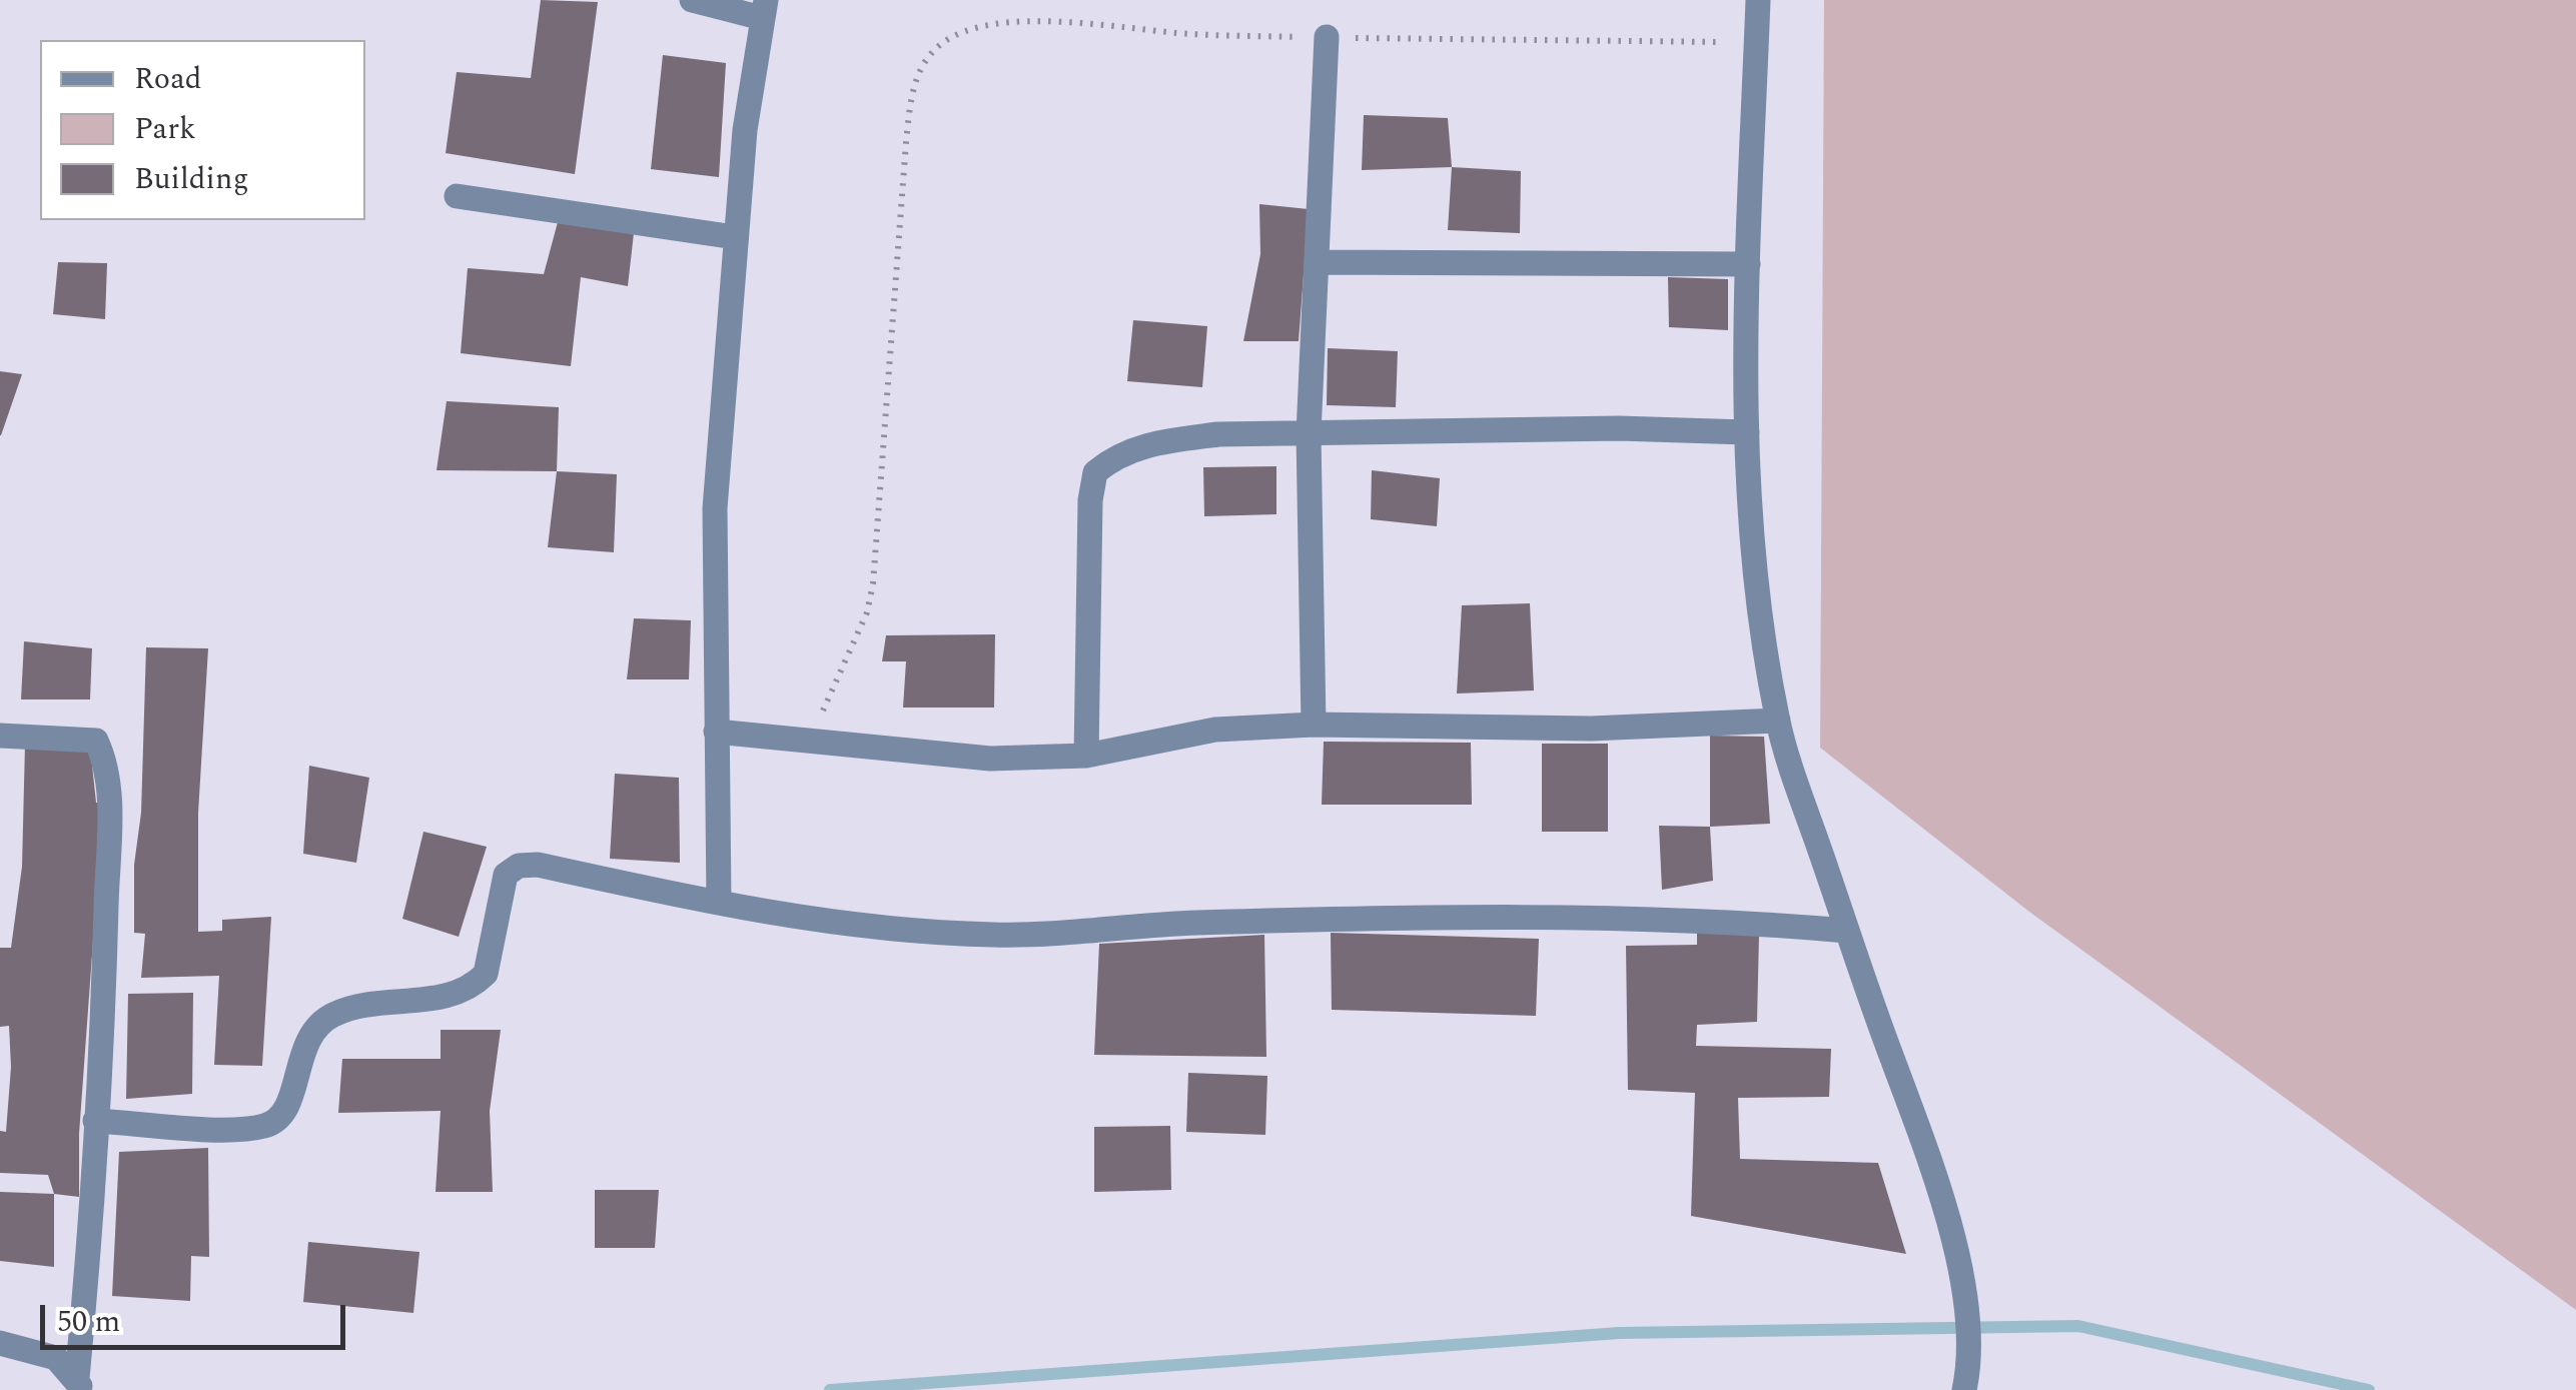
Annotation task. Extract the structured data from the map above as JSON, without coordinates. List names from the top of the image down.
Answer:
{
  "legend": ["Road", "Park", "Building"],
  "scale_bar": "50 m"
}
